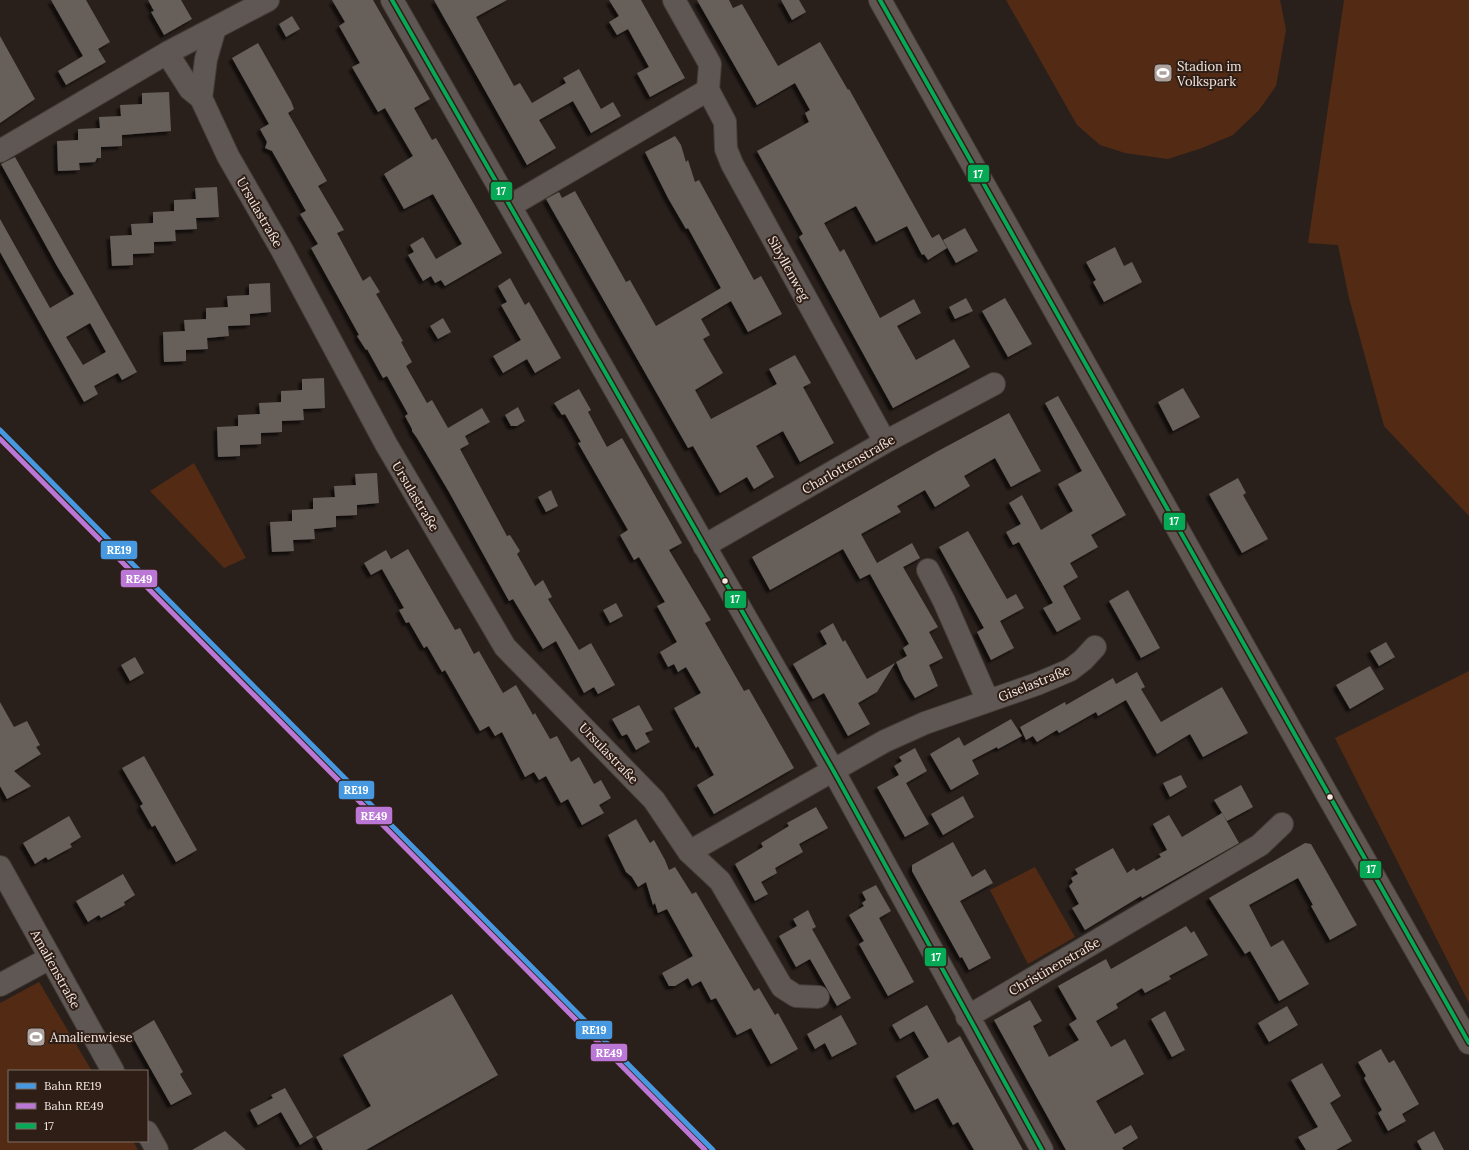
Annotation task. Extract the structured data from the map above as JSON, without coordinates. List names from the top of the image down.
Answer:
{
  "streets": {
    "street": [
      "Ursulastraße",
      "Sibyllenweg",
      "Charlottenstraße",
      "Giselastraße",
      "Christinenstraße",
      "Amalienstraße"
    ]
  },
  "crossings": [
    ["Sibyllenweg", "Charlottenstraße"]
  ],
  "places": {
    "sports": ["Stadion im Volkspark", "Amalienwiese"]
  },
  "lines": ["transit line 17", "rail line RE19", "rail line RE49"],
  "legend": ["Bahn RE19", "Bahn RE49", "17"]
}
